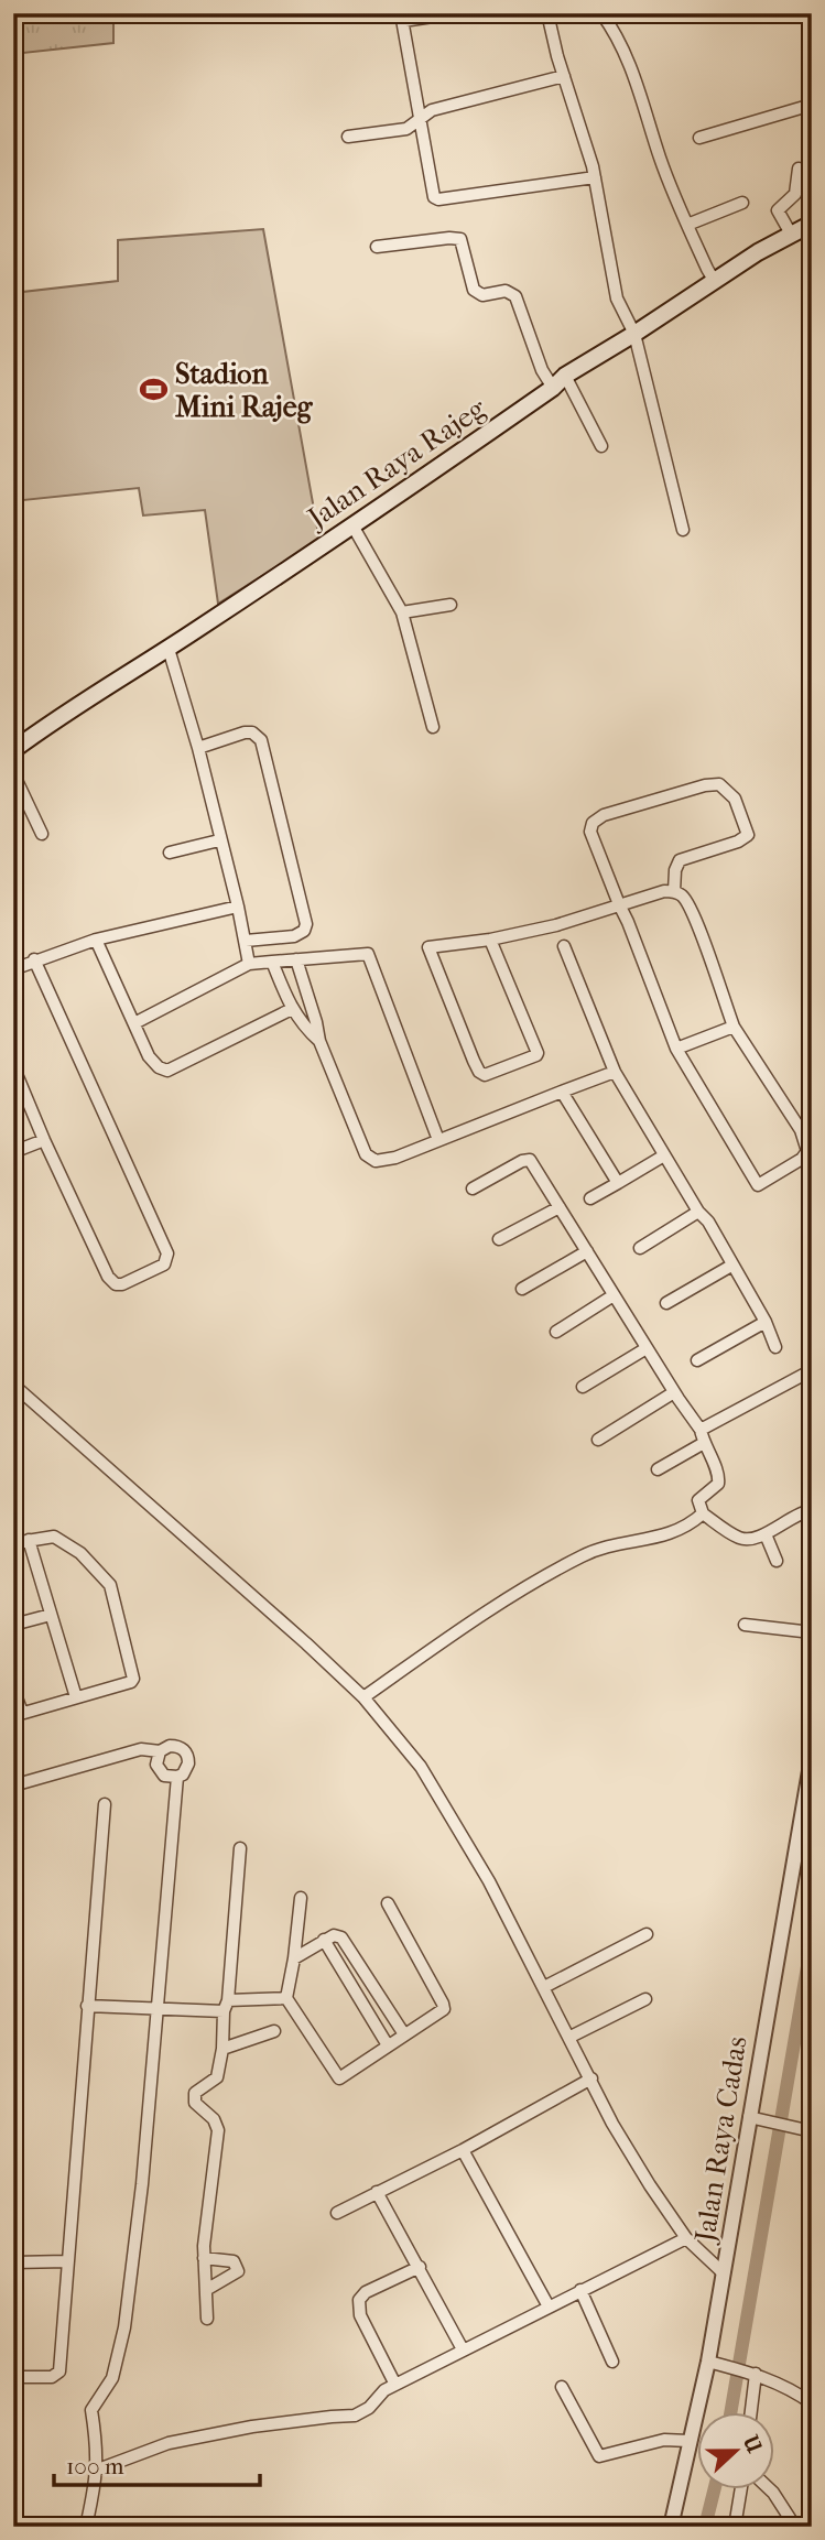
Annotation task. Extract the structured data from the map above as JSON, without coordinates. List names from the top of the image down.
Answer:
{
  "streets": {
    "main road": ["Jalan Raya Rajeg"],
    "street": ["Jalan Raya Cadas"]
  },
  "places": {
    "sports": ["Stadion Mini Rajeg"]
  },
  "scale_bar": "100 m",
  "north": "right"
}
